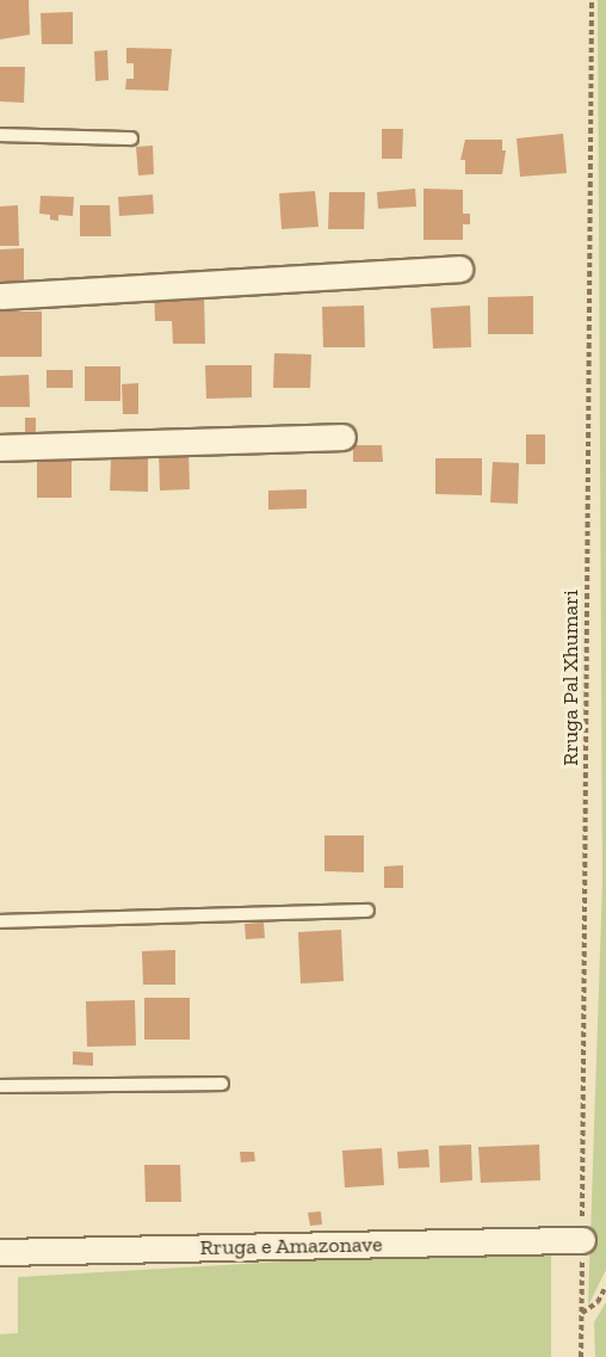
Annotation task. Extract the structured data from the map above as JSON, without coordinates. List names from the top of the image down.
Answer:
{
  "streets": {
    "street": ["Rruga e Amazonave"],
    "path": ["Rruga Pal Xhumari"]
  },
  "crossings": [
    ["Rruga Pal Xhumari", "Rruga e Amazonave"]
  ]
}
